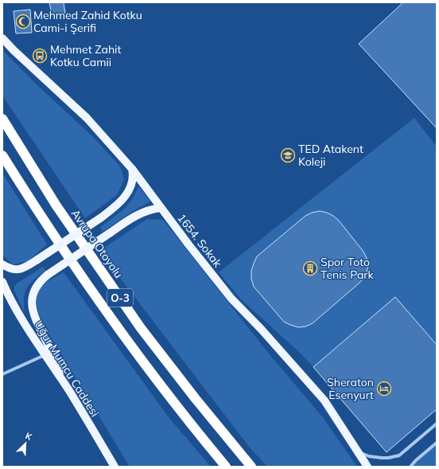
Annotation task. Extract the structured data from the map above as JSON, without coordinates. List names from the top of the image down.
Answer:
{
  "streets": {
    "highway": ["Avrupa Otoyolu", "O-3"],
    "main road": ["1654. Sokak", "Uğur Mumcu Caddesi"]
  },
  "places": {
    "mosque": ["Mehmed Zahid Kotku Cami-i Şerifi"],
    "bus stop": ["Mehmet Zahit Kotku Camii"],
    "school or university": ["TED Atakent Koleji"],
    "building": ["Spor Toto Tenis Park"],
    "hotel": ["Sheraton Esenyurt"]
  },
  "north": "top right"
}
